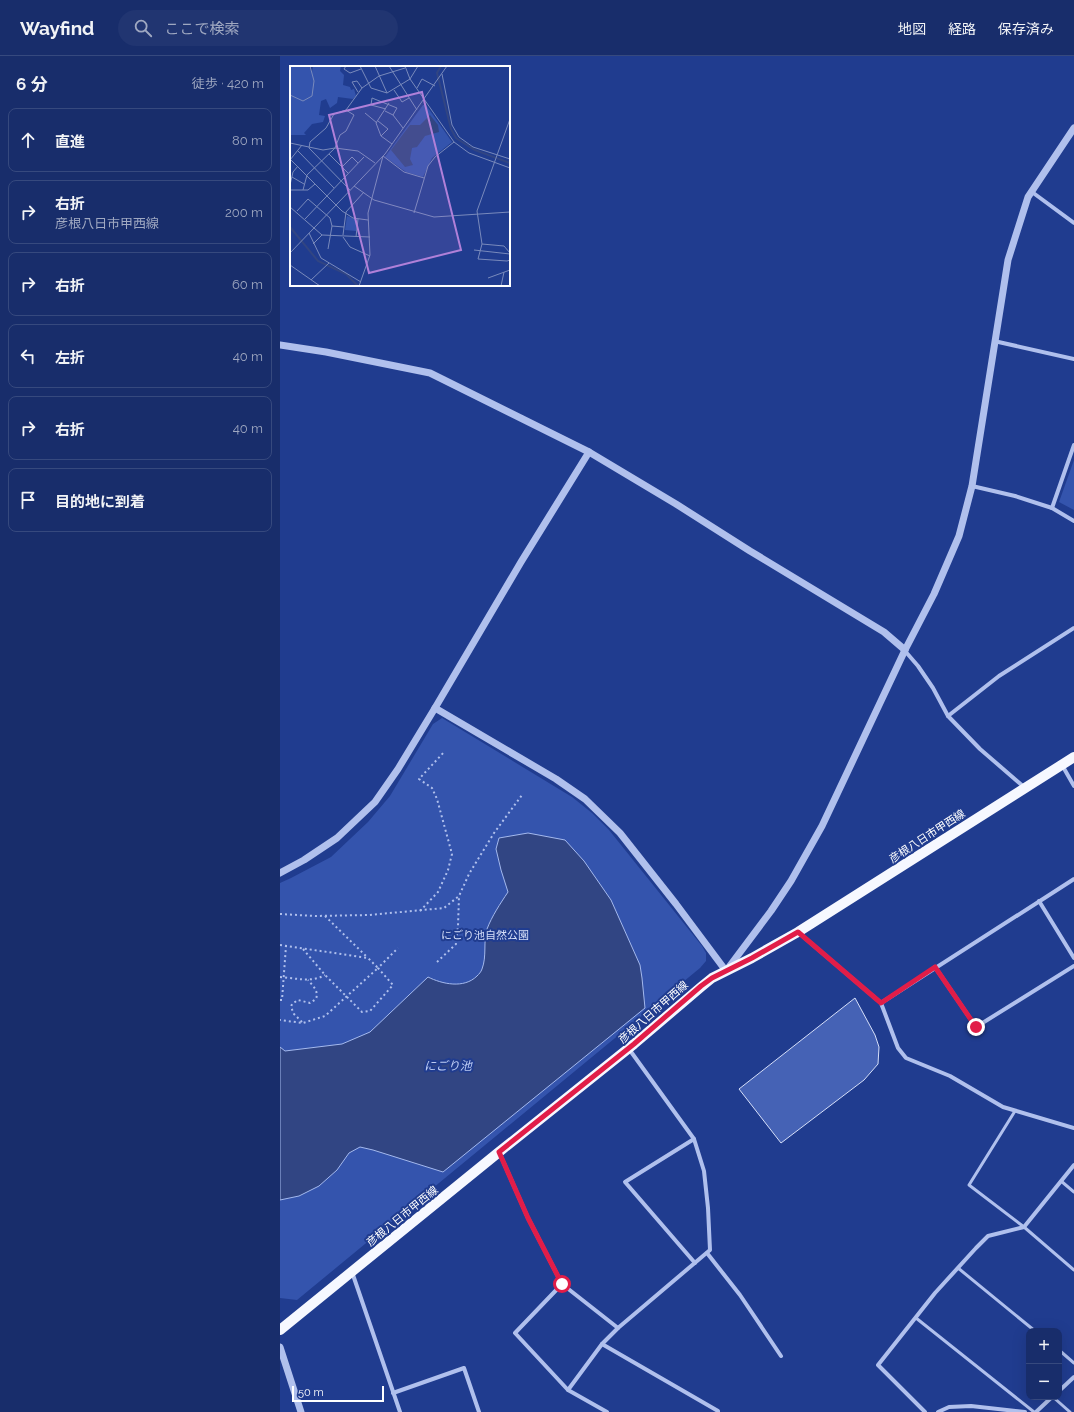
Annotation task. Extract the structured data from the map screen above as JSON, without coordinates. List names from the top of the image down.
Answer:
{
  "streets": {
    "main road": ["彦根八日市甲西線"]
  },
  "water": ["にごり池"],
  "parks": ["にごり池自然公園"],
  "scale_bar": "50 m",
  "page": {
    "header": "Wayfind",
    "search": "ここで検索",
    "nav": ["地図", "経路", "保存済み"],
    "heading": ["6 分", "徒歩 · 420 m"],
    "list": [
      ["直進", "80 m"],
      ["右折", "彦根八日市甲西線", "200 m"],
      ["右折", "60 m"],
      ["左折", "40 m"],
      ["右折", "40 m"],
      "目的地に到着"
    ],
    "map_buttons": ["+", "−"],
    "scale": "50 m"
  }
}
